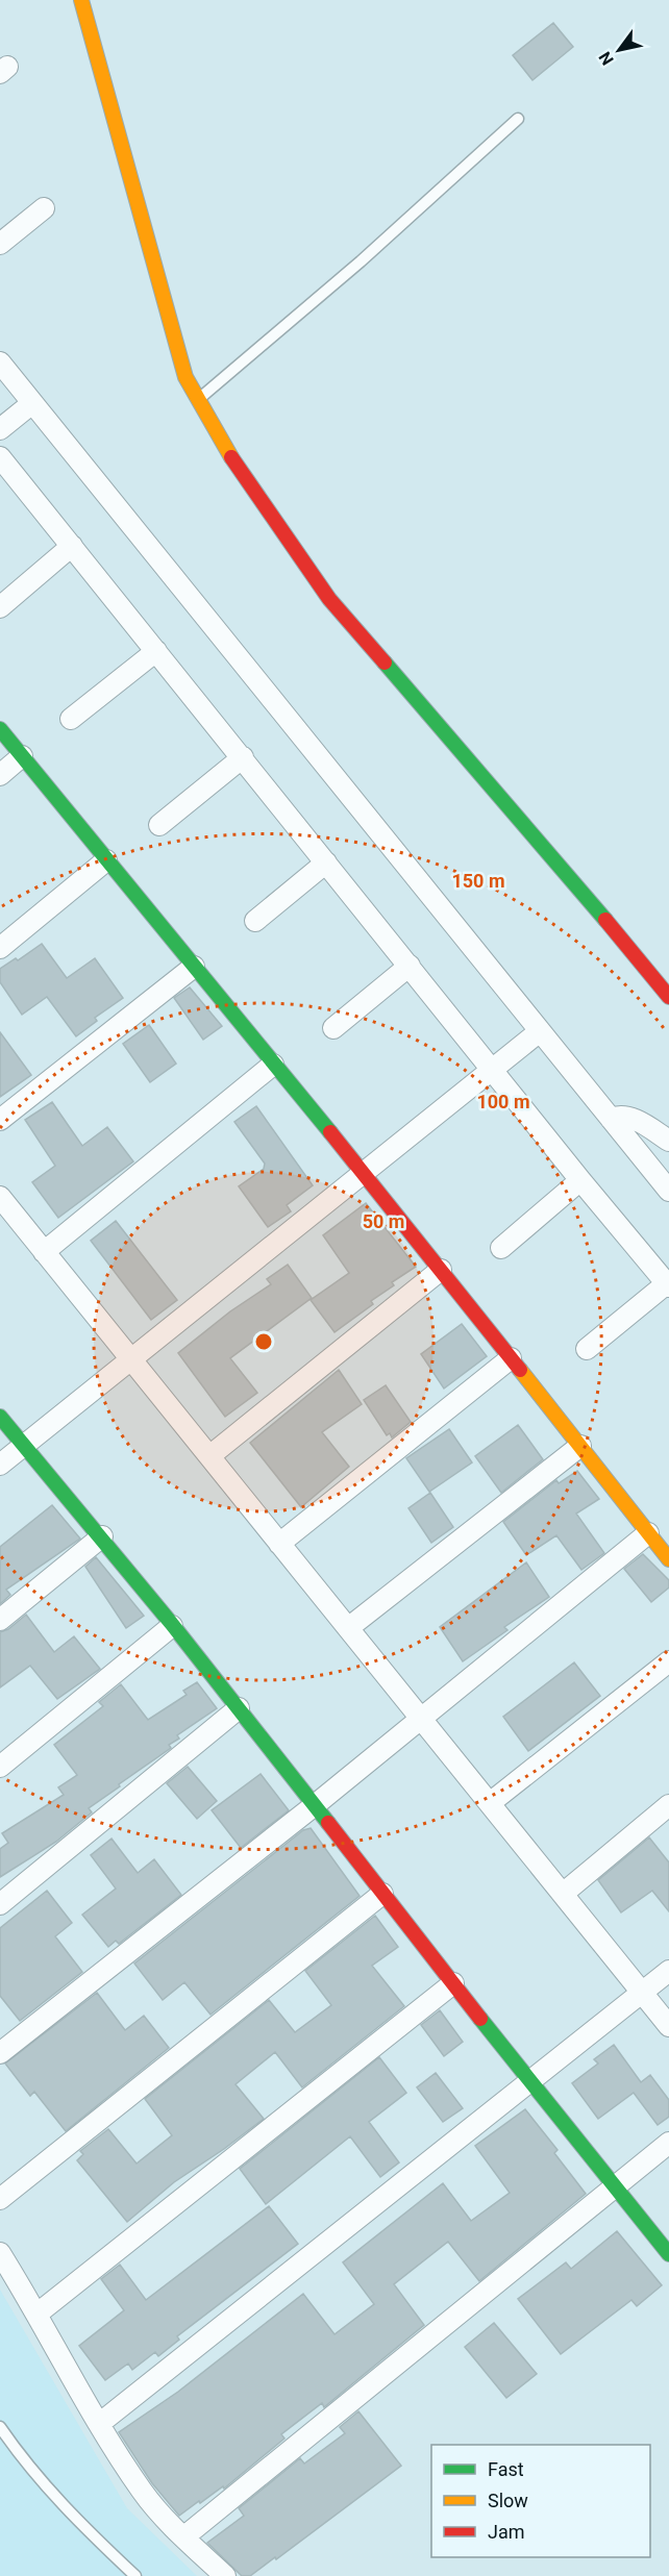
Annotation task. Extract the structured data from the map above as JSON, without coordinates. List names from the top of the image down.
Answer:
{
  "legend": ["Fast", "Slow", "Jam"],
  "north": "bottom left",
  "rings": ["150 m", "100 m", "50 m"]
}
